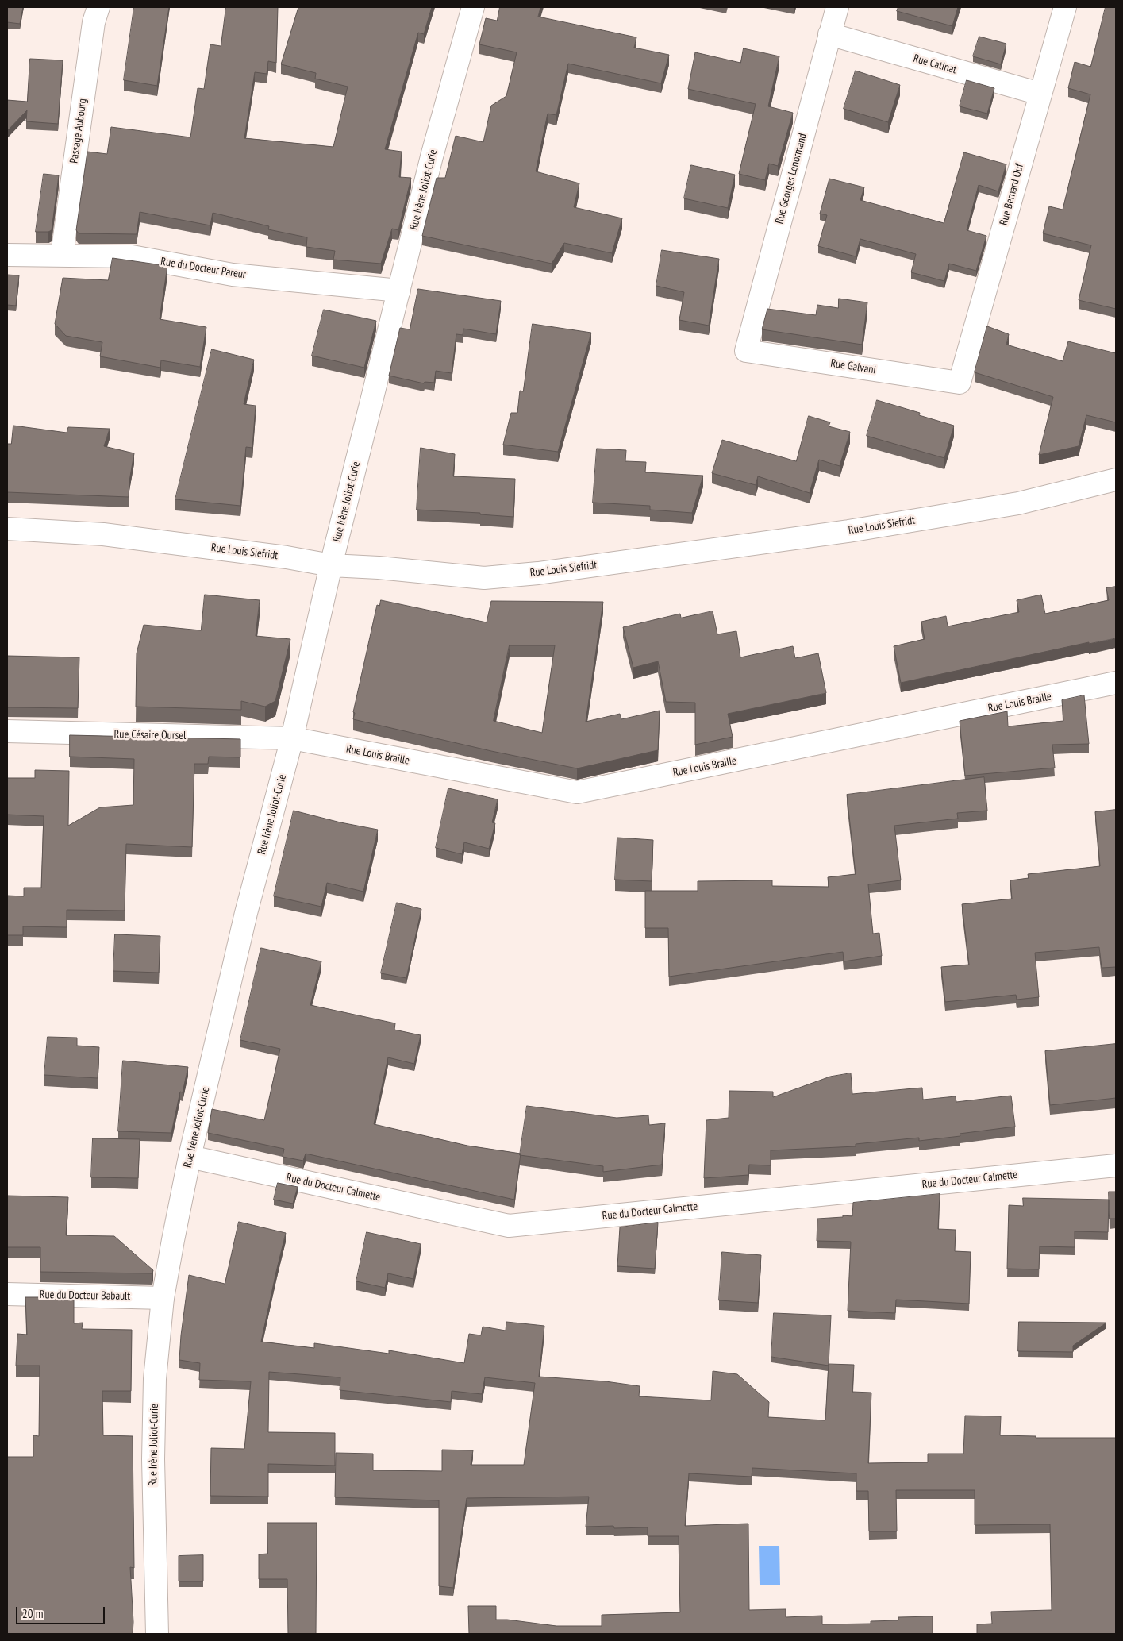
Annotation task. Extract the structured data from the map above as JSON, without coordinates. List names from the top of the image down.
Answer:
{
  "streets": {
    "street": [
      "Rue Catinat",
      "Passage Aubourg",
      "Rue Georges Lenormand",
      "Rue Irène Joliot-Curie",
      "Rue Bernard Ouf",
      "Rue du Docteur Pareur",
      "Rue Galvani",
      "Rue Louis Siefridt",
      "Rue Louis Braille",
      "Rue Césaire Oursel",
      "Rue du Docteur Calmette",
      "Rue du Docteur Babault"
    ]
  },
  "crossings": [
    ["Rue Catinat", "Rue Georges Lenormand"],
    ["Rue Catinat", "Rue Bernard Ouf"],
    ["Passage Aubourg", "Rue du Docteur Pareur"],
    ["Rue Georges Lenormand", "Rue Galvani"],
    ["Rue Irène Joliot-Curie", "Rue du Docteur Pareur"],
    ["Rue Irène Joliot-Curie", "Rue Louis Siefridt"],
    ["Rue Irène Joliot-Curie", "Rue Louis Braille"],
    ["Rue Irène Joliot-Curie", "Rue Césaire Oursel"],
    ["Rue Irène Joliot-Curie", "Rue du Docteur Calmette"],
    ["Rue Irène Joliot-Curie", "Rue du Docteur Babault"],
    ["Rue Bernard Ouf", "Rue Galvani"],
    ["Rue Louis Braille", "Rue Césaire Oursel"]
  ],
  "scale_bar": "20 m"
}
